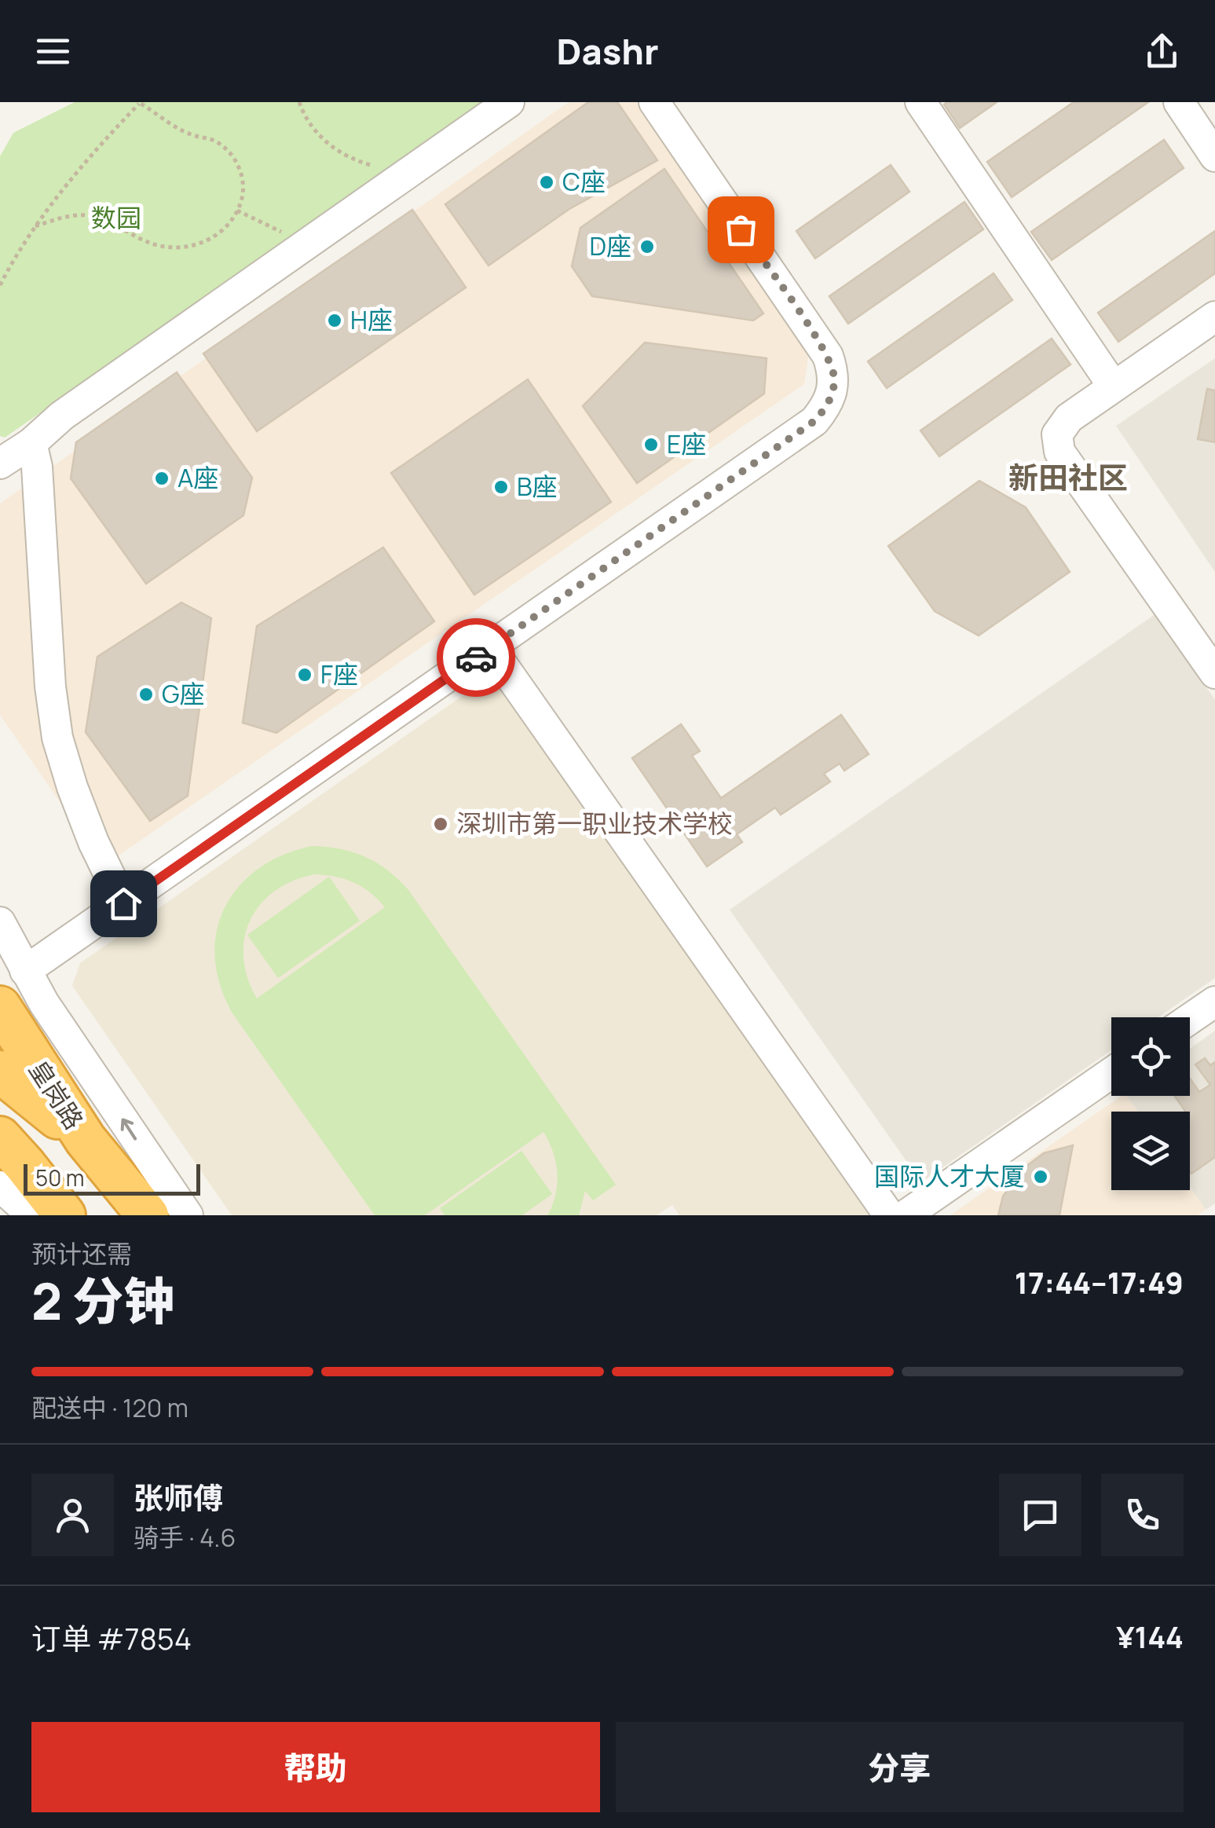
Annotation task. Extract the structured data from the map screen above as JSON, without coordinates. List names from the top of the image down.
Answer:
{
  "streets": {
    "highway": ["皇岗路"]
  },
  "districts": ["新田社区"],
  "parks": ["数园"],
  "places": [
    "C座",
    "D座",
    "H座",
    "E座",
    "A座",
    "B座",
    "F座",
    "G座",
    "深圳市第一职业技术学校",
    "国际人才大厦"
  ],
  "scale_bar": "50 m",
  "page": {
    "header": "Dashr",
    "scale": "50 m",
    "heading": ["2 分钟", "预计还需", "17:44–17:49"],
    "panel": [
      "张师傅",
      "骑手 · 4.6",
      "订单 #7854",
      "¥144"
    ],
    "bar": "配送中 · 120 m",
    "buttons": ["帮助", "分享"]
  }
}
